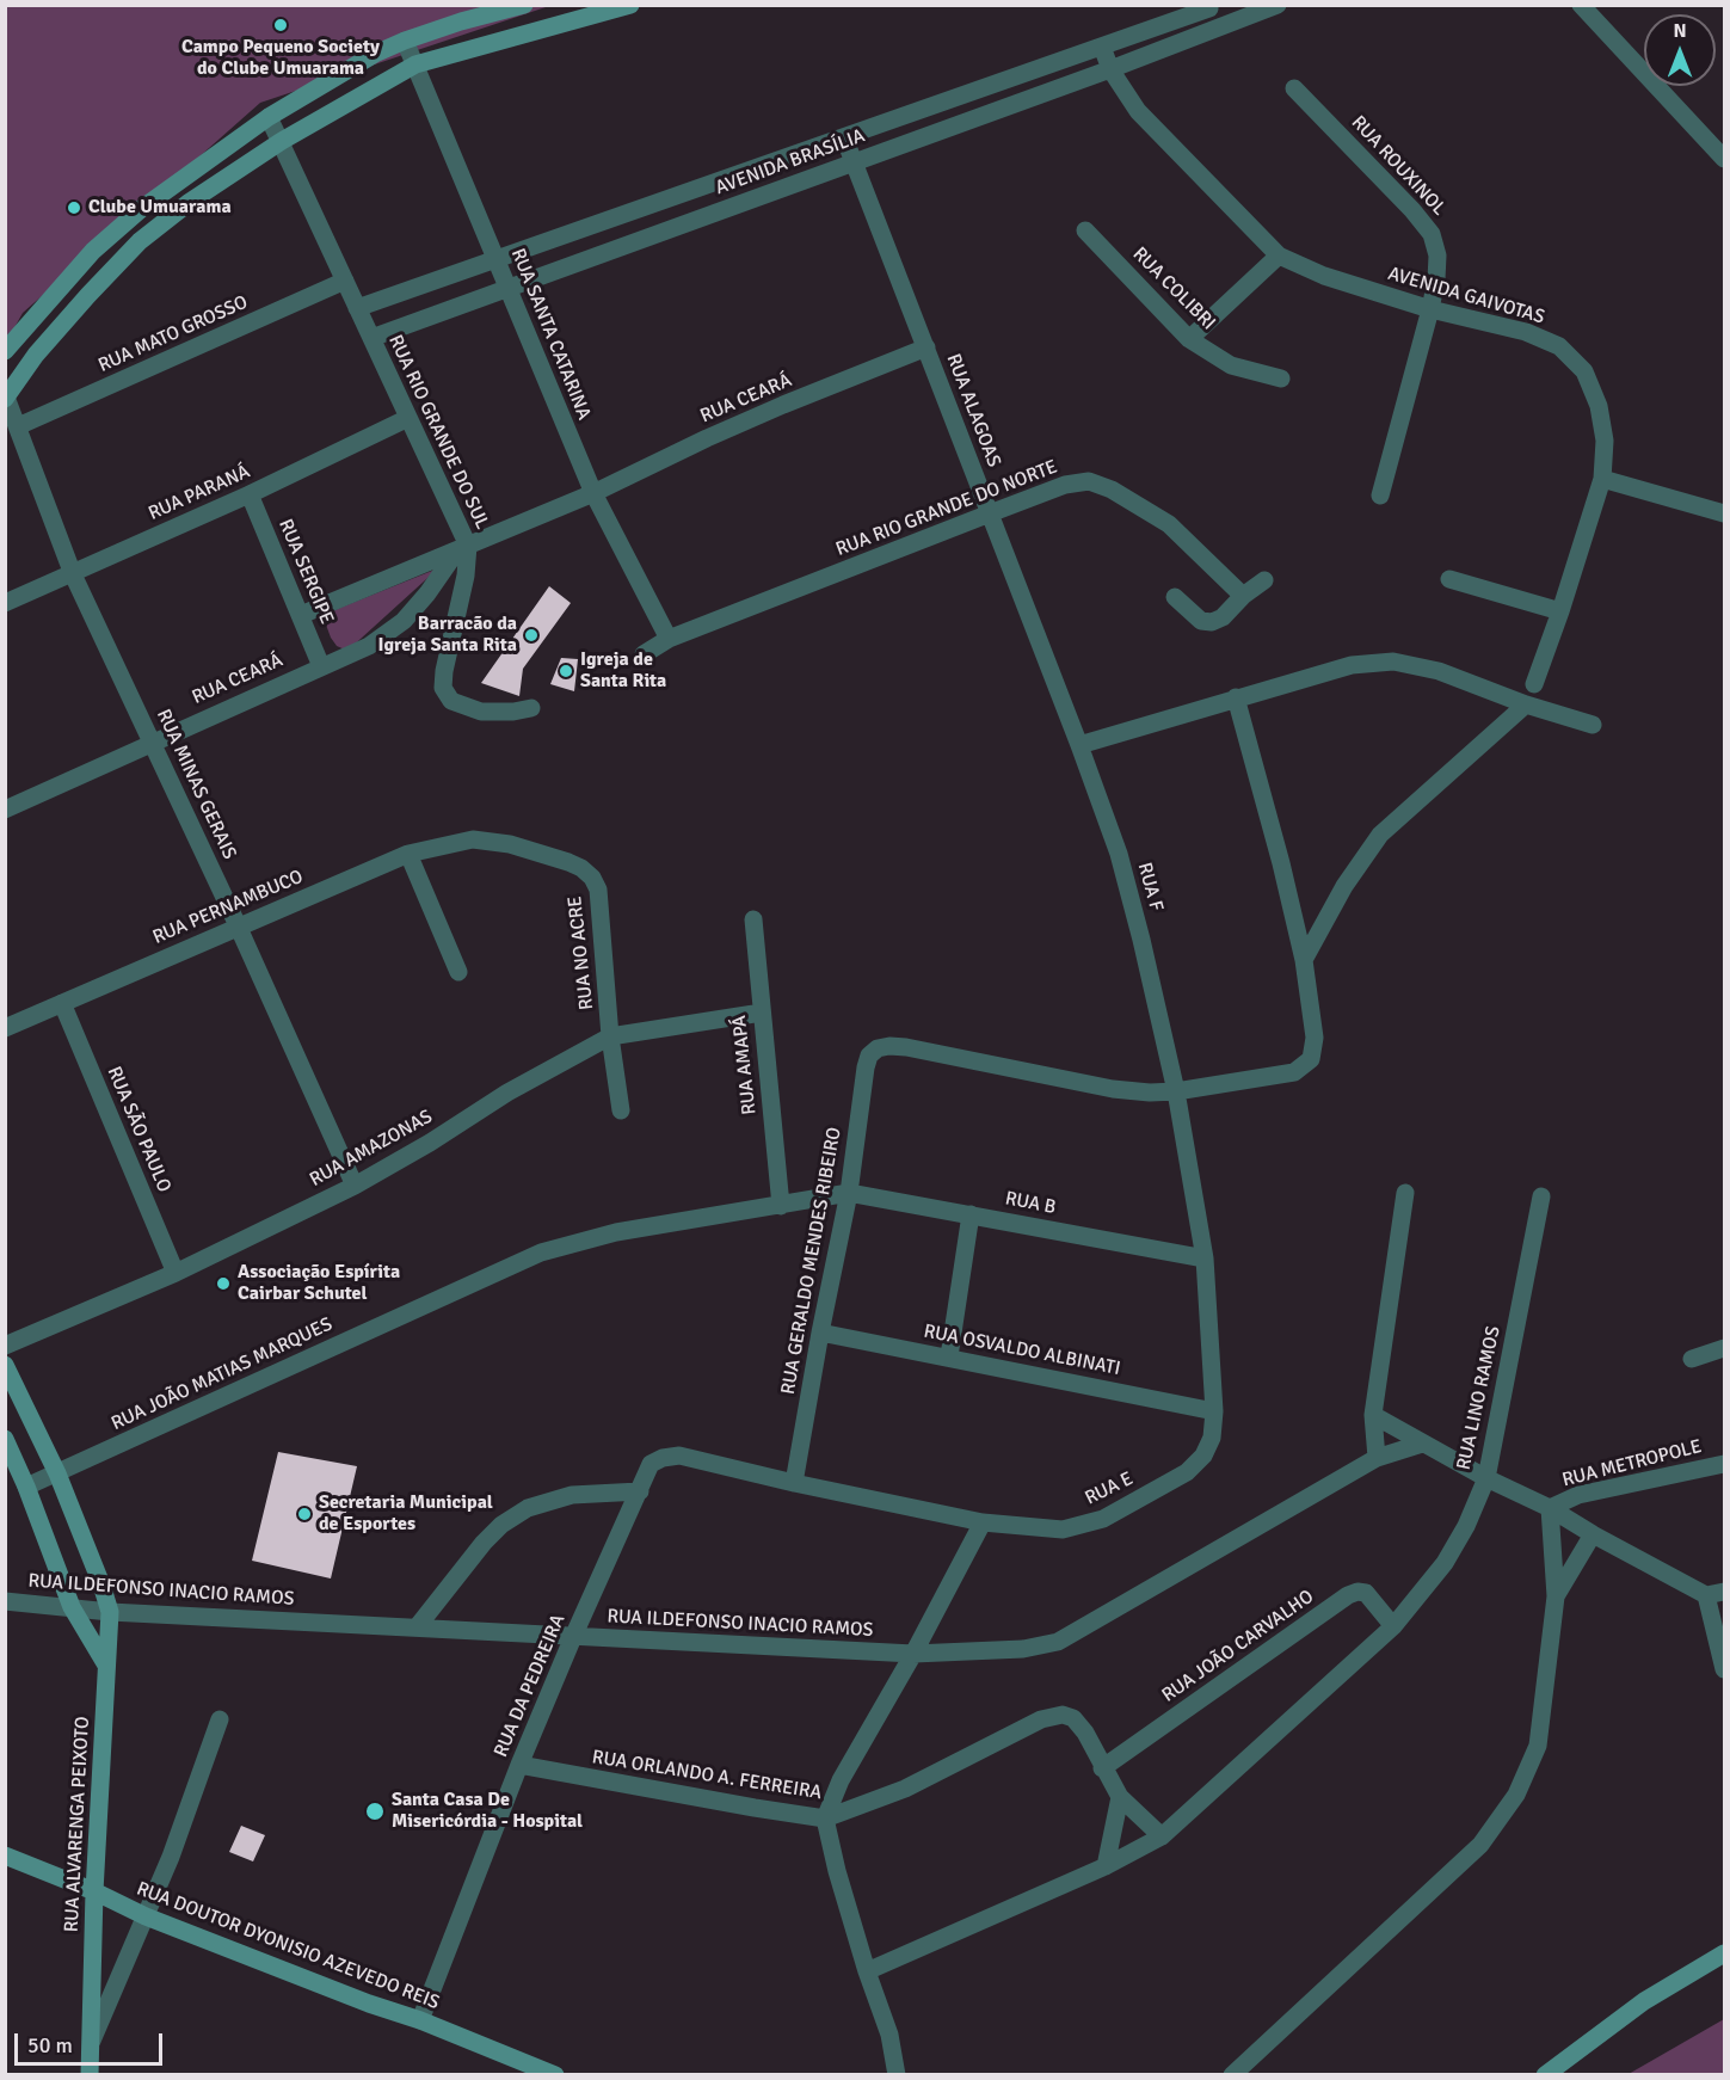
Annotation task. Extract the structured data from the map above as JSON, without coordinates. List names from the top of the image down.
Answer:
{
  "streets": {
    "street": [
      "AVENIDA BRASÍLIA",
      "RUA ROUXINOL",
      "RUA COLIBRI",
      "AVENIDA GAIVOTAS",
      "RUA MATO GROSSO",
      "RUA SANTA CATARINA",
      "RUA CEARÁ",
      "RUA ALAGOAS",
      "RUA RIO GRANDE DO SUL",
      "RUA PARANÁ",
      "RUA RIO GRANDE DO NORTE",
      "RUA SERGIPE",
      "RUA MINAS GERAIS",
      "RUA F",
      "RUA PERNAMBUCO",
      "RUA NO ACRE",
      "RUA AMAPÁ",
      "RUA SÃO PAULO",
      "RUA AMAZONAS",
      "RUA B",
      "RUA GERALDO MENDES RIBEIRO",
      "RUA OSVALDO ALBINATI",
      "RUA JOÃO MATIAS MARQUES",
      "RUA LINO RAMOS",
      "RUA METROPOLE",
      "RUA E",
      "RUA ILDEFONSO INACIO RAMOS",
      "RUA JOÃO CARVALHO",
      "RUA DA PEDREIRA",
      "RUA ORLANDO A. FERREIRA",
      "RUA ALVARENGA PEIXOTO",
      "RUA DOUTOR DYONISIO AZEVEDO REIS"
    ]
  },
  "crossings": [
    ["AVENIDA BRASÍLIA", "AVENIDA GAIVOTAS"],
    ["AVENIDA BRASÍLIA", "RUA SANTA CATARINA"],
    ["AVENIDA BRASÍLIA", "RUA ALAGOAS"],
    ["AVENIDA BRASÍLIA", "RUA RIO GRANDE DO SUL"],
    ["RUA ROUXINOL", "AVENIDA GAIVOTAS"],
    ["RUA MATO GROSSO", "RUA RIO GRANDE DO SUL"],
    ["RUA MATO GROSSO", "RUA MINAS GERAIS"],
    ["RUA SANTA CATARINA", "RUA CEARÁ"],
    ["RUA SANTA CATARINA", "RUA RIO GRANDE DO NORTE"],
    ["RUA CEARÁ", "RUA ALAGOAS"],
    ["RUA CEARÁ", "RUA RIO GRANDE DO SUL"],
    ["RUA CEARÁ", "RUA SERGIPE"],
    ["RUA CEARÁ", "RUA MINAS GERAIS"],
    ["RUA ALAGOAS", "RUA RIO GRANDE DO NORTE"],
    ["RUA ALAGOAS", "RUA F"],
    ["RUA RIO GRANDE DO SUL", "RUA PARANÁ"],
    ["RUA PARANÁ", "RUA SERGIPE"],
    ["RUA PARANÁ", "RUA MINAS GERAIS"],
    ["RUA MINAS GERAIS", "RUA PERNAMBUCO"],
    ["RUA MINAS GERAIS", "RUA AMAZONAS"],
    ["RUA F", "RUA GERALDO MENDES RIBEIRO"],
    ["RUA F", "RUA E"],
    ["RUA PERNAMBUCO", "RUA NO ACRE"],
    ["RUA PERNAMBUCO", "RUA SÃO PAULO"],
    ["RUA NO ACRE", "RUA AMAZONAS"],
    ["RUA AMAPÁ", "RUA AMAZONAS"],
    ["RUA AMAPÁ", "RUA JOÃO MATIAS MARQUES"],
    ["RUA SÃO PAULO", "RUA AMAZONAS"],
    ["RUA B", "RUA GERALDO MENDES RIBEIRO"],
    ["RUA B", "RUA JOÃO MATIAS MARQUES"],
    ["RUA B", "RUA E"],
    ["RUA GERALDO MENDES RIBEIRO", "RUA OSVALDO ALBINATI"],
    ["RUA GERALDO MENDES RIBEIRO", "RUA JOÃO MATIAS MARQUES"],
    ["RUA GERALDO MENDES RIBEIRO", "RUA E"],
    ["RUA OSVALDO ALBINATI", "RUA E"],
    ["RUA LINO RAMOS", "RUA JOÃO CARVALHO"],
    ["RUA E", "RUA DA PEDREIRA"],
    ["RUA ILDEFONSO INACIO RAMOS", "RUA DA PEDREIRA"],
    ["RUA ILDEFONSO INACIO RAMOS", "RUA ALVARENGA PEIXOTO"],
    ["RUA JOÃO CARVALHO", "RUA ORLANDO A. FERREIRA"],
    ["RUA DA PEDREIRA", "RUA ORLANDO A. FERREIRA"],
    ["RUA DA PEDREIRA", "RUA DOUTOR DYONISIO AZEVEDO REIS"],
    ["RUA ALVARENGA PEIXOTO", "RUA DOUTOR DYONISIO AZEVEDO REIS"]
  ],
  "places": [
    "Campo Pequeno Society do Clube Umuarama",
    "Clube Umuarama",
    "Barracão da Igreja Santa Rita",
    "Igreja de Santa Rita",
    "Associação Espírita Cairbar Schutel",
    "Secretaria Municipal de Esportes",
    "Santa Casa De Misericórdia - Hospital"
  ],
  "scale_bar": "50 m",
  "north": "top"
}
